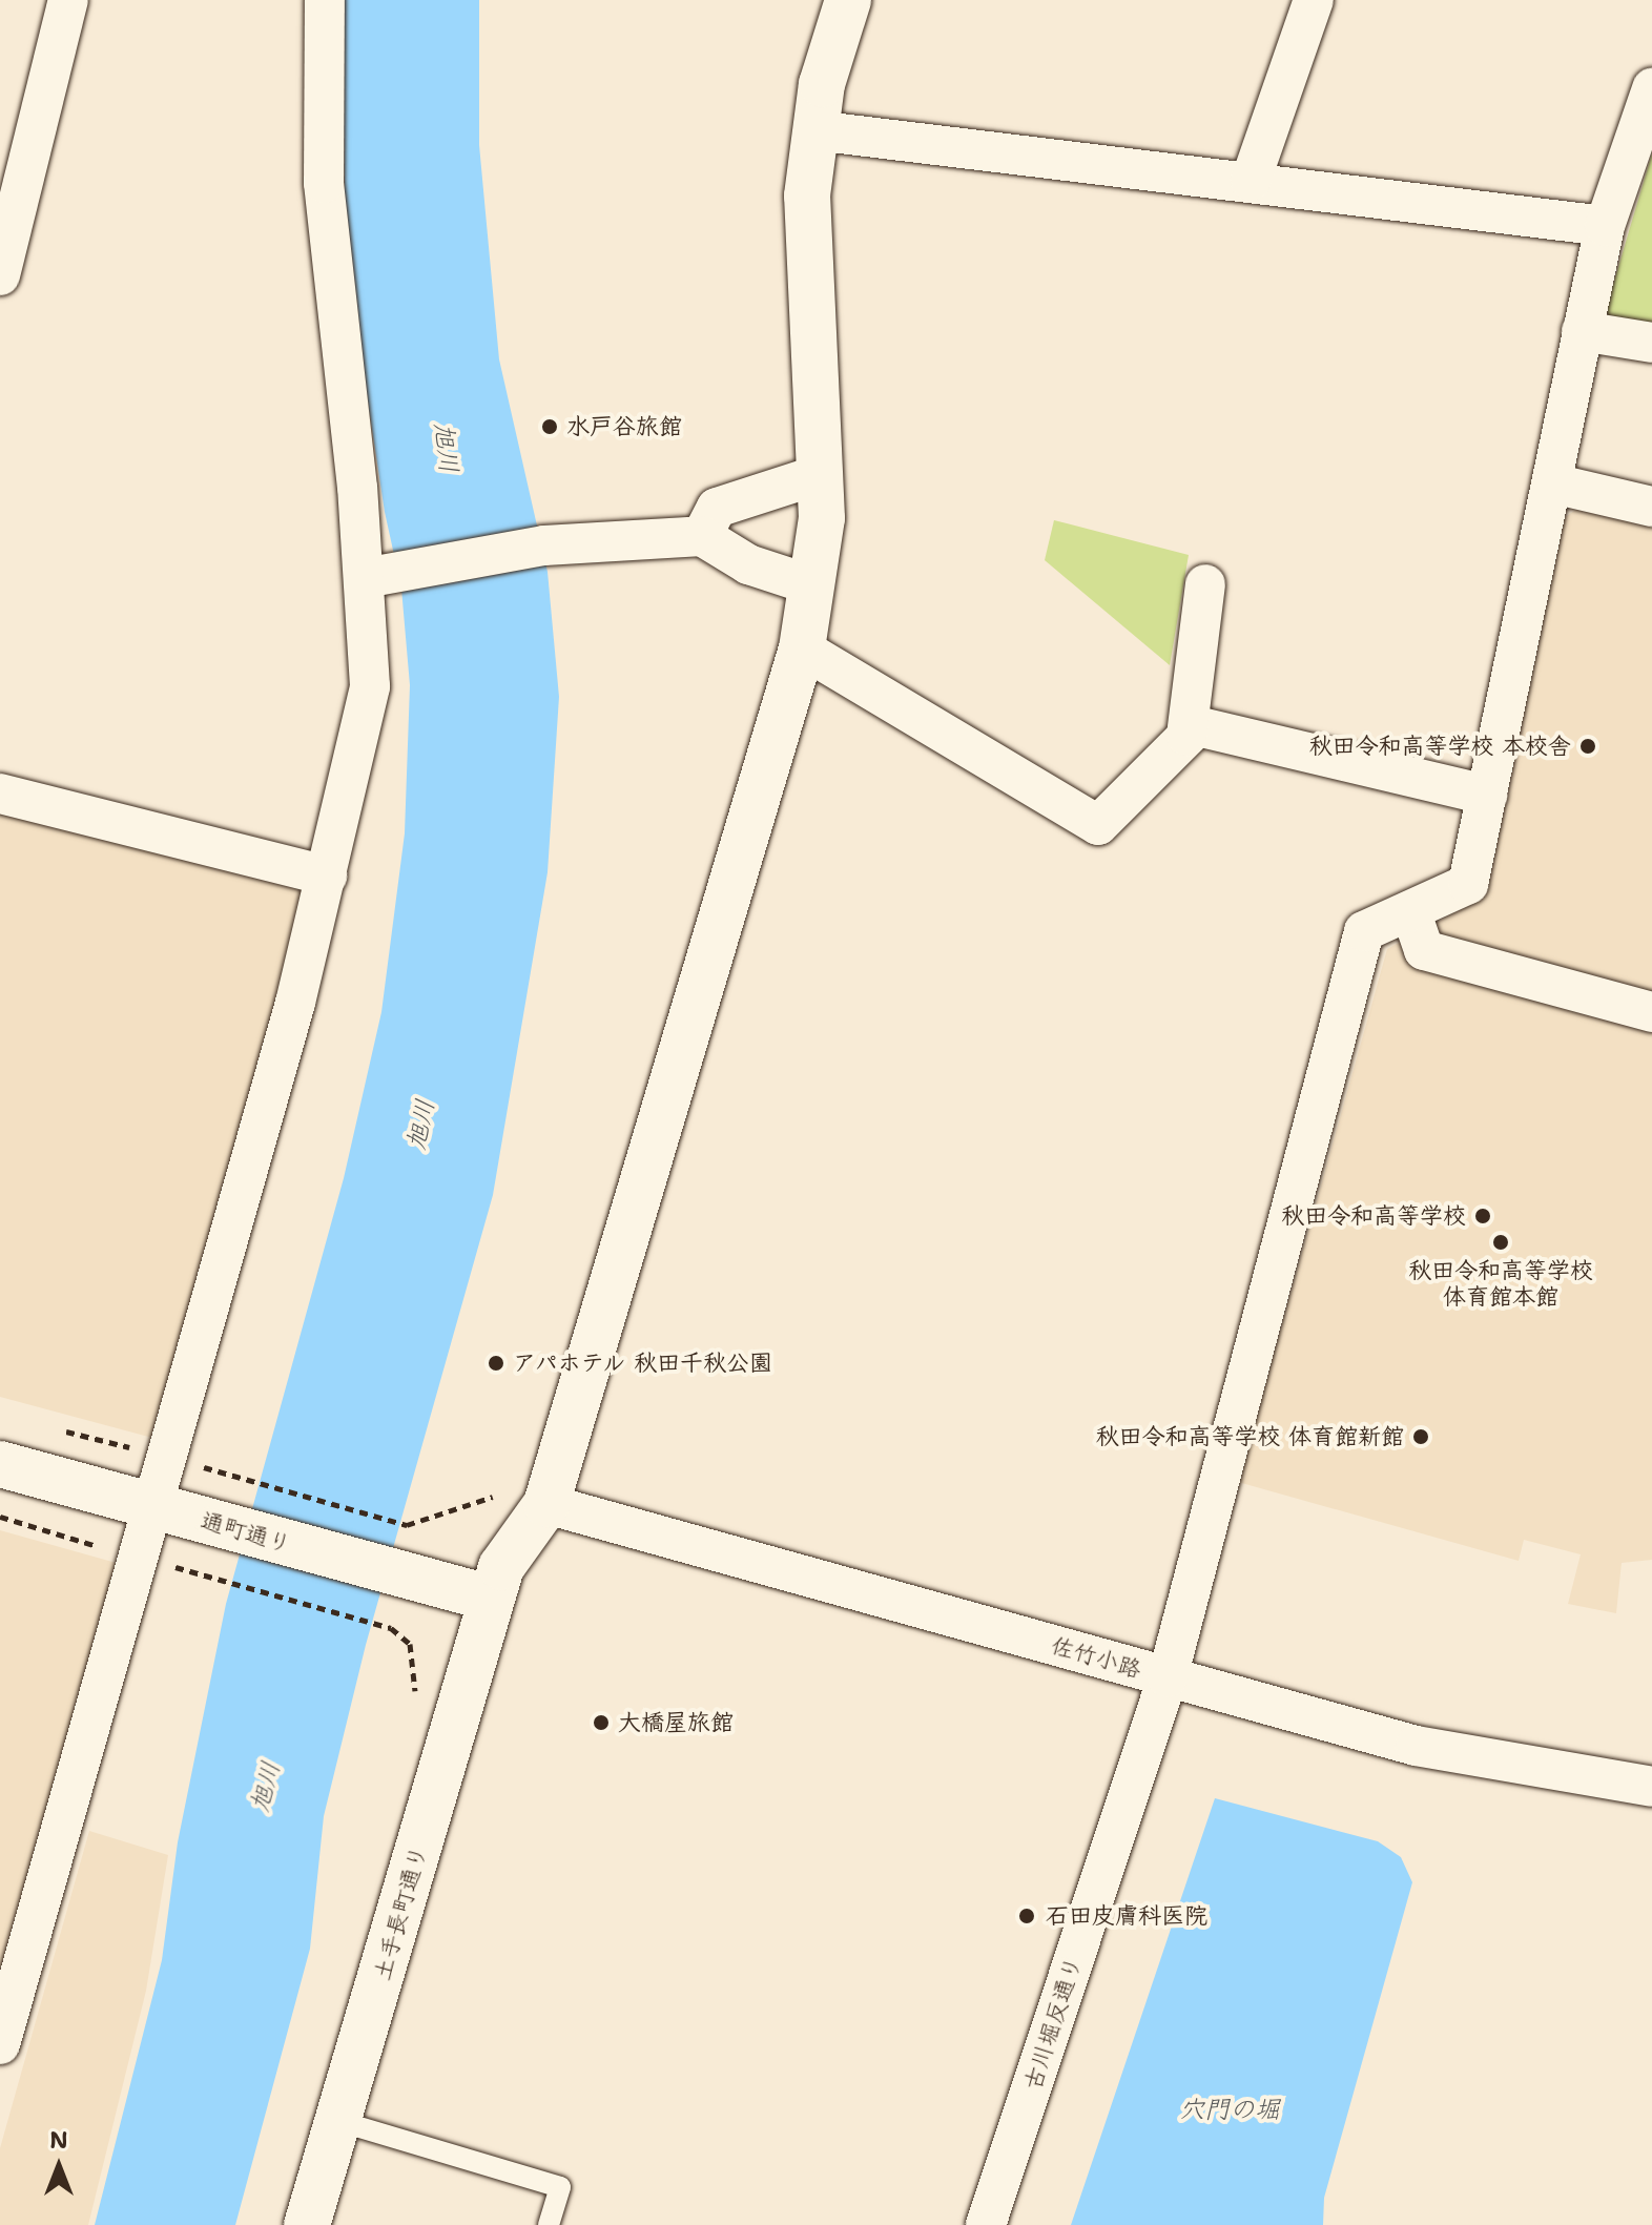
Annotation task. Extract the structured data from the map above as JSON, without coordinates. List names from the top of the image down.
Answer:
{
  "streets": {
    "street": [
      "通町通り",
      "佐竹小路",
      "土手長町通り",
      "古川堀反通り"
    ]
  },
  "crossings": [
    ["通町通り", "土手長町通り"],
    ["佐竹小路", "土手長町通り"],
    ["佐竹小路", "古川堀反通り"]
  ],
  "water": ["旭川", "穴門の堀"],
  "places": [
    "水戸谷旅館",
    "秋田令和高等学校 本校舎",
    "秋田令和高等学校",
    "秋田令和高等学校 体育館本館",
    "アパホテル 秋田千秋公園",
    "秋田令和高等学校 体育館新館",
    "大橋屋旅館",
    "石田皮膚科医院"
  ],
  "north": "top"
}
